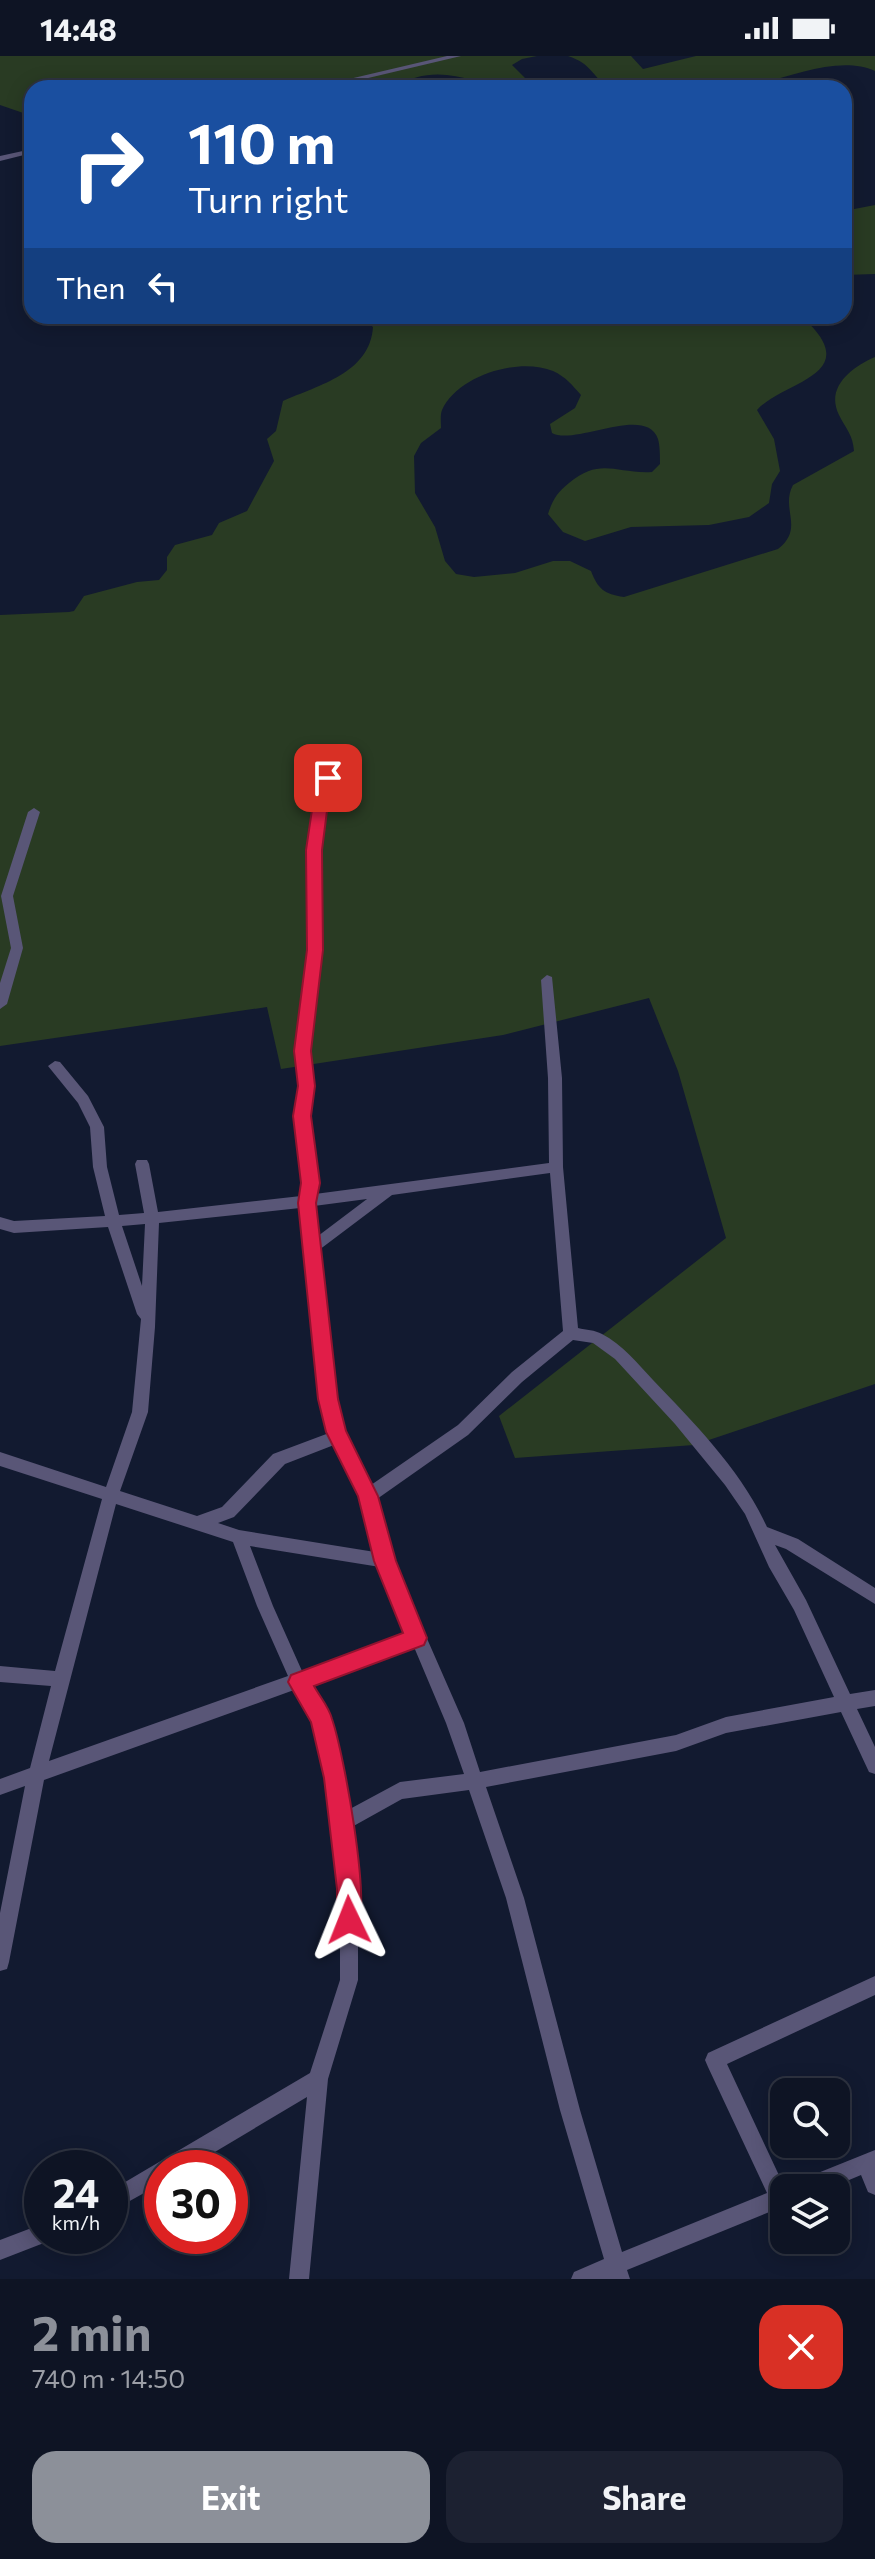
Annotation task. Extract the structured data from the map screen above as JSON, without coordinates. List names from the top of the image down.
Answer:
{
  "page": {
    "status": "14:48",
    "turn": ["110 m", "Turn right"],
    "then": "Then",
    "speed": "24 km/h",
    "limit": "30",
    "heading": ["2 min", "740 m · 14:50"],
    "buttons": ["Exit", "Share"]
  }
}
